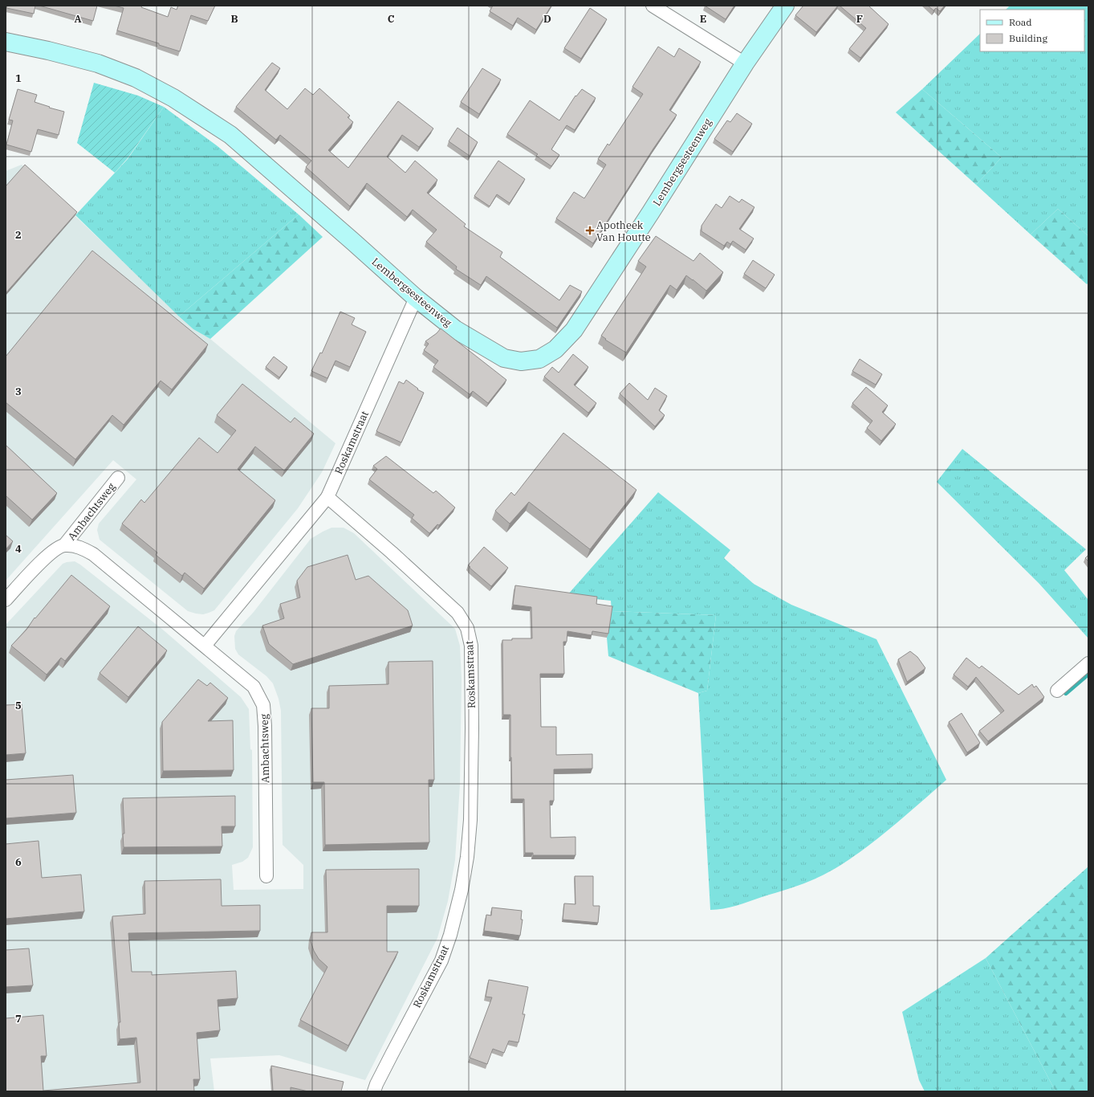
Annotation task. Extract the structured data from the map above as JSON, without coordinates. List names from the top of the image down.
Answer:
{
  "streets": {
    "street": ["Lembergsesteenweg", "Roskamstraat", "Ambachtsweg"]
  },
  "crossings": [
    ["Lembergsesteenweg", "Roskamstraat"]
  ],
  "places": {
    "health": ["Apotheek Van Houtte"]
  },
  "legend": ["Road", "Building"],
  "grid": {
    "columns": [
      "A",
      "B",
      "C",
      "D",
      "E",
      "F"
    ],
    "rows": [
      "1",
      "2",
      "3",
      "4",
      "5",
      "6",
      "7"
    ]
  }
}
